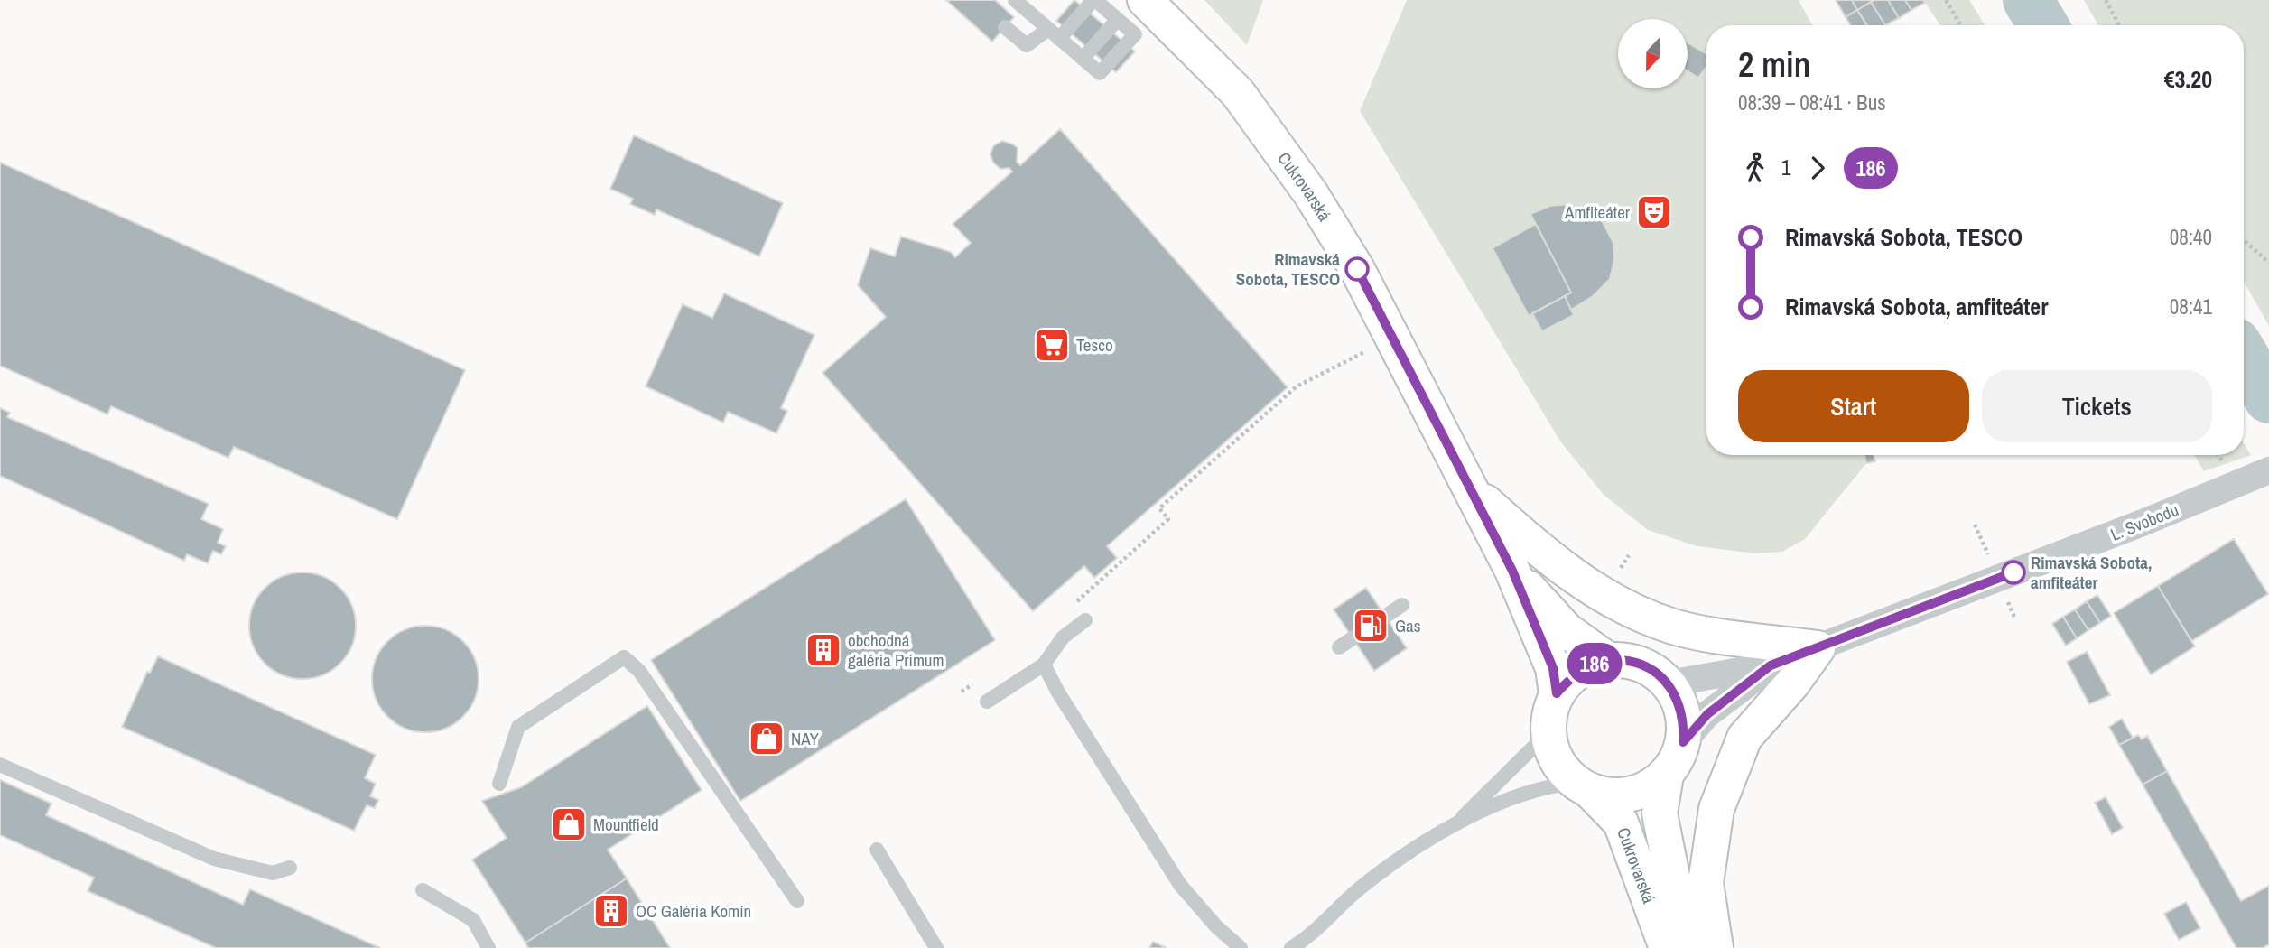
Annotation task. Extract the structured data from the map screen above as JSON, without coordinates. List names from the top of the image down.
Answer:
{
  "streets": {
    "main road": ["Cukrovarská"],
    "street": ["L. Svobodu"]
  },
  "places": {
    "theatre": ["Amfiteáter"],
    "other": ["Rimavská Sobota, TESCO", "Rimavská Sobota, amfiteáter"],
    "supermarket": ["Tesco"],
    "fuel station": ["Gas"],
    "building": ["obchodná galéria Primum", "OC Galéria Komín"],
    "shop": ["NAY", "Mountfield"]
  },
  "lines": ["bus line 186"],
  "north": "bottom",
  "page": {
    "on_map": "186",
    "heading": ["2 min", "08:39 – 08:41 · Bus", "€3.20"],
    "legs": ["1", "186"],
    "list": [
      {
        "name": "Rimavská Sobota, TESCO",
        "value": "08:40"
      },
      {
        "name": "Rimavská Sobota, amfiteáter",
        "value": "08:41"
      }
    ],
    "buttons": ["Start", "Tickets"]
  }
}
